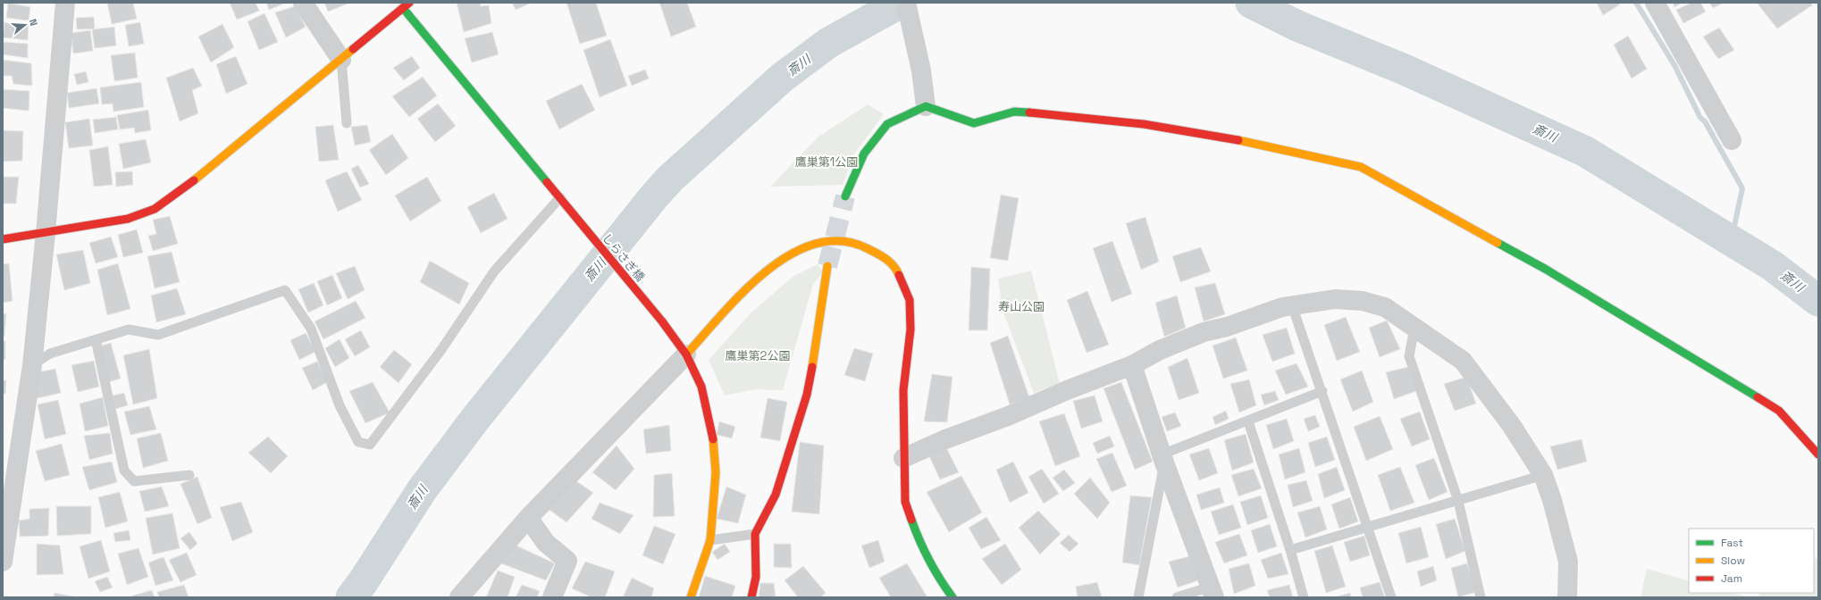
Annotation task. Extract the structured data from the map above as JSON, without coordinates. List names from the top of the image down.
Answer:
{
  "streets": {
    "street": ["しらさぎ橋"]
  },
  "water": ["斎川"],
  "parks": ["鷹巣第1公園", "寿山公園", "鷹巣第2公園"],
  "legend": ["Fast", "Slow", "Jam"],
  "north": "right"
}
